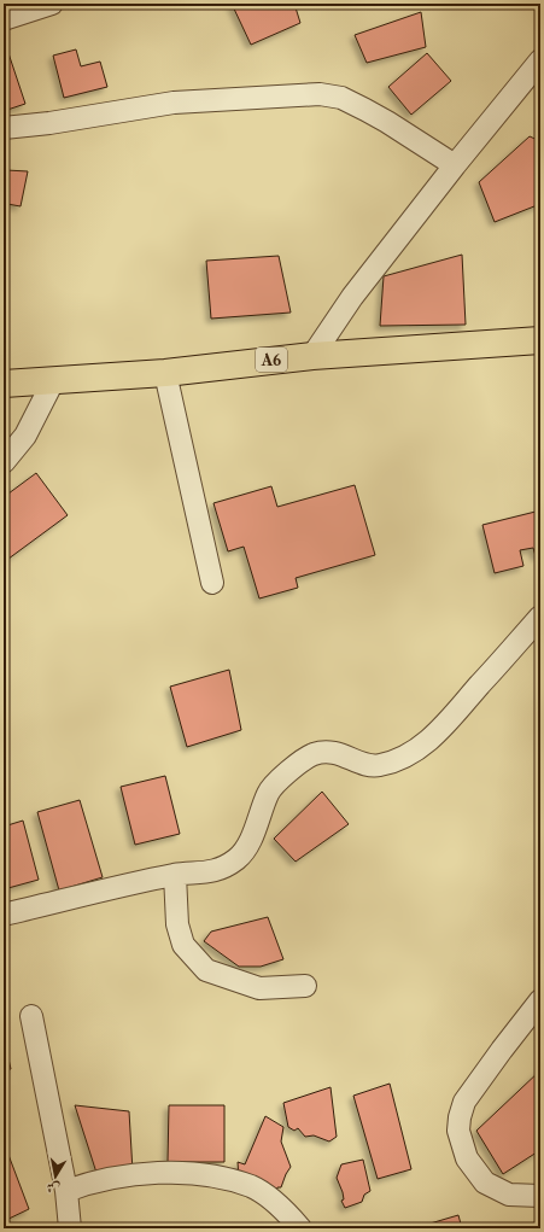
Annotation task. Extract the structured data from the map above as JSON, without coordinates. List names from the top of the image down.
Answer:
{
  "streets": {
    "highway": ["A6"]
  },
  "north": "bottom"
}
